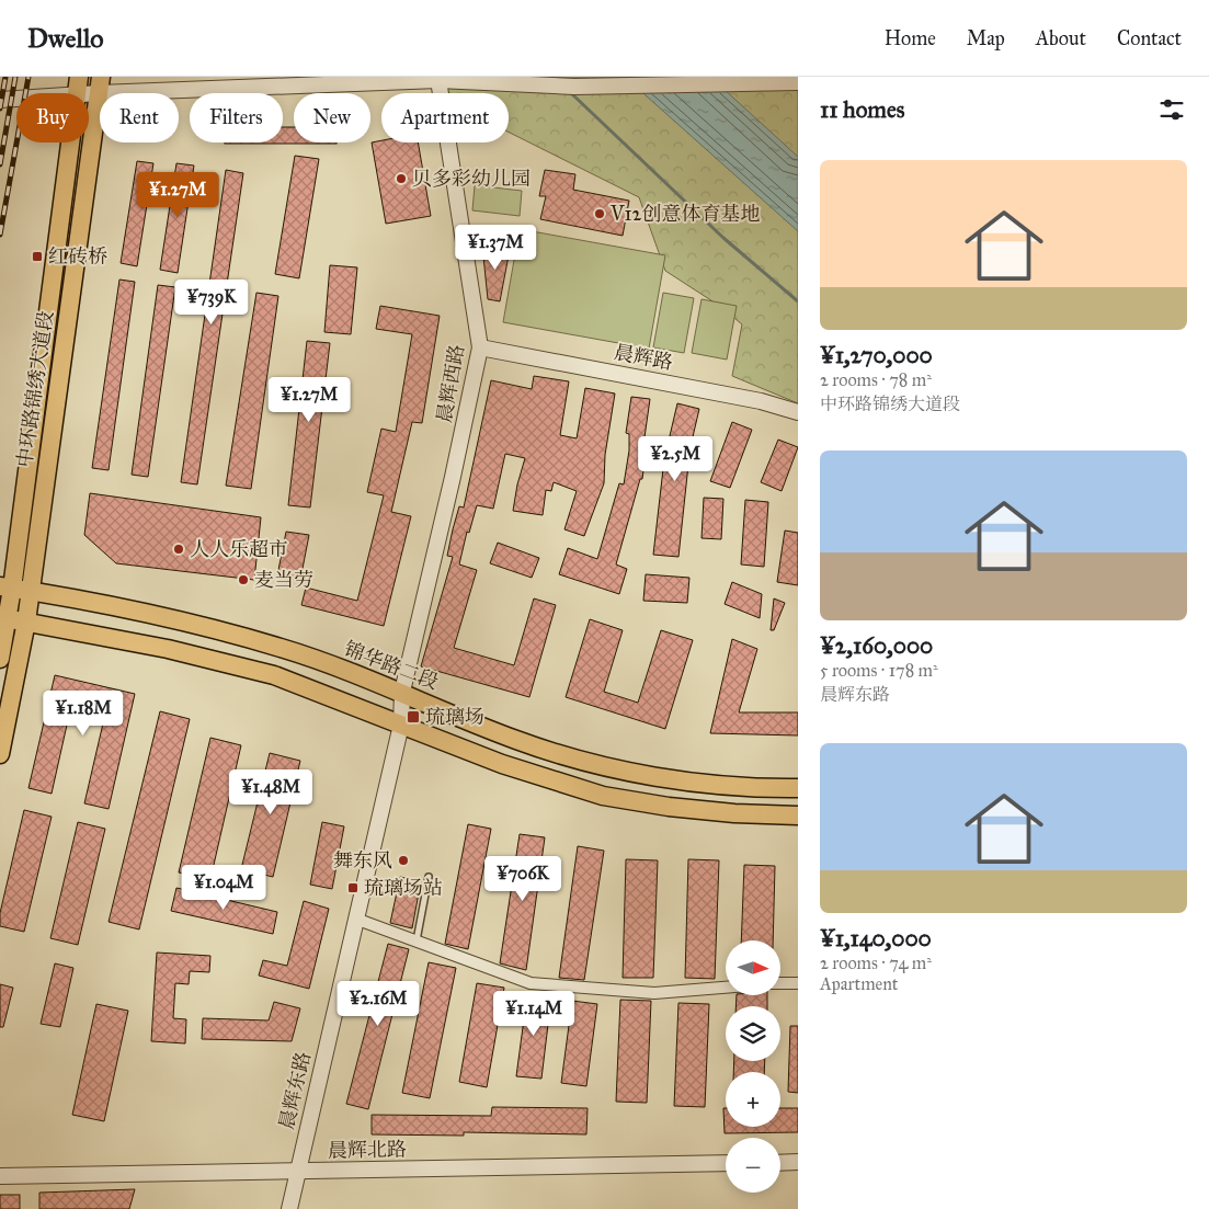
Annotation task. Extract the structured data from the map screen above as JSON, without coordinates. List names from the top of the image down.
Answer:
{
  "streets": {
    "main road": ["中环路锦绣大道段", "锦华路二段"],
    "street": [
      "晨辉路",
      "晨辉西路",
      "晨辉东路",
      "晨辉北路"
    ]
  },
  "crossings": [
    ["晨辉路", "晨辉西路"],
    ["晨辉西路", "锦华路二段"],
    ["晨辉西路", "晨辉东路"],
    ["中环路锦绣大道段", "锦华路二段"],
    ["锦华路二段", "晨辉东路"],
    ["晨辉东路", "晨辉北路"]
  ],
  "places": {
    "other": [
      "贝多彩幼儿园",
      "V12创意体育基地",
      "人人乐超市",
      "麦当劳",
      "舞东风"
    ],
    "transit": ["红砖桥", "琉璃场", "琉璃场站"]
  },
  "north": "right",
  "page": {
    "header": "Dwello",
    "nav": [
      "Home",
      "Map",
      "About",
      "Contact"
    ],
    "heading": "11 homes",
    "chip": [
      "Buy",
      "Rent",
      "Filters",
      "New",
      "Apartment"
    ],
    "list": [
      {
        "name": "¥1,270,000",
        "note": "2 rooms · 78 m² · 中环路锦绣大道段"
      },
      {
        "name": "¥2,160,000",
        "note": "5 rooms · 178 m² · 晨辉东路"
      },
      {
        "name": "¥1,140,000",
        "note": "2 rooms · 74 m² · Apartment"
      }
    ],
    "price": [
      "¥1.27M",
      "¥1.37M",
      "¥739K",
      "¥1.27M",
      "¥2.5M",
      "¥1.18M",
      "¥1.48M",
      "¥706K",
      "¥1.04M",
      "¥2.16M",
      "¥1.14M"
    ],
    "map_buttons": ["+", "−"]
  }
}
